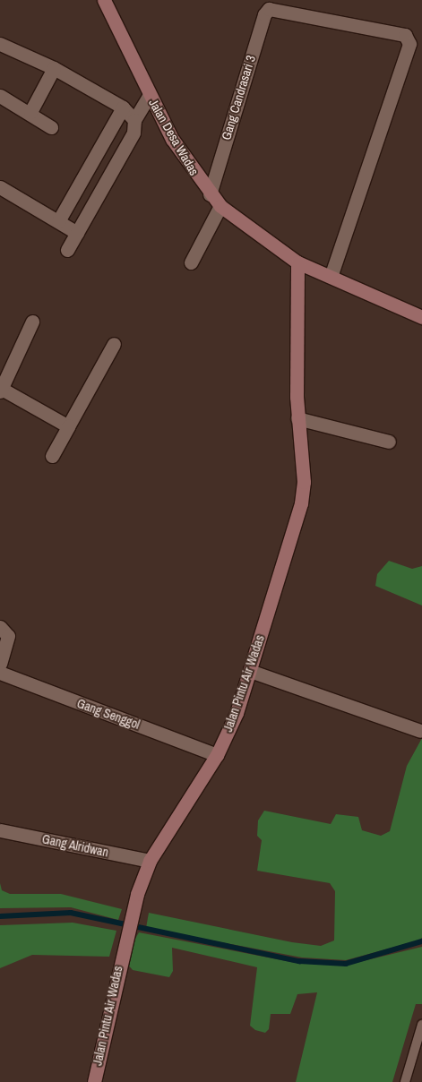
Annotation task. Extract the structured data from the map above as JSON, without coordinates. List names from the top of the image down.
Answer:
{
  "streets": {
    "main road": ["Jalan Desa Wadas", "Jalan Pintu Air Wadas"],
    "street": ["Gang Candrasari 3", "Gang Senggol", "Gang Alridwan"]
  },
  "crossings": [
    ["Gang Candrasari 3", "Jalan Desa Wadas"],
    ["Jalan Desa Wadas", "Jalan Pintu Air Wadas"],
    ["Jalan Pintu Air Wadas", "Gang Senggol"],
    ["Jalan Pintu Air Wadas", "Gang Alridwan"]
  ]
}
